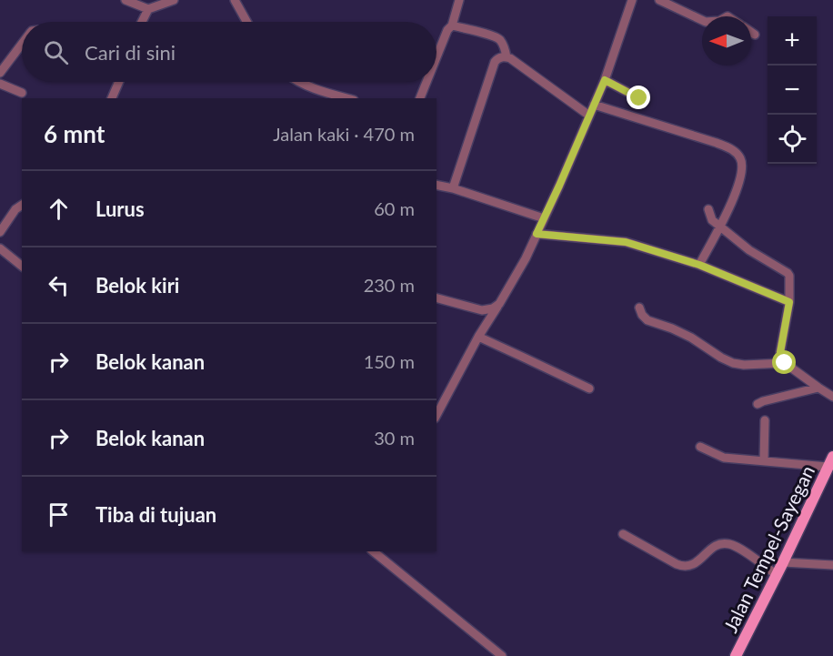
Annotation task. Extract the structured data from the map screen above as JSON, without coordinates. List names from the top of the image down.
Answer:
{
  "streets": {
    "main road": ["Jalan Tempel-Sayegan"]
  },
  "north": "left",
  "page": {
    "map_buttons": ["+", "−"],
    "search": "Cari di sini",
    "heading": ["6 mnt", "Jalan kaki · 470 m"],
    "list": [
      ["Lurus", "60 m"],
      ["Belok kiri", "230 m"],
      ["Belok kanan", "150 m"],
      ["Belok kanan", "30 m"],
      "Tiba di tujuan"
    ]
  }
}
